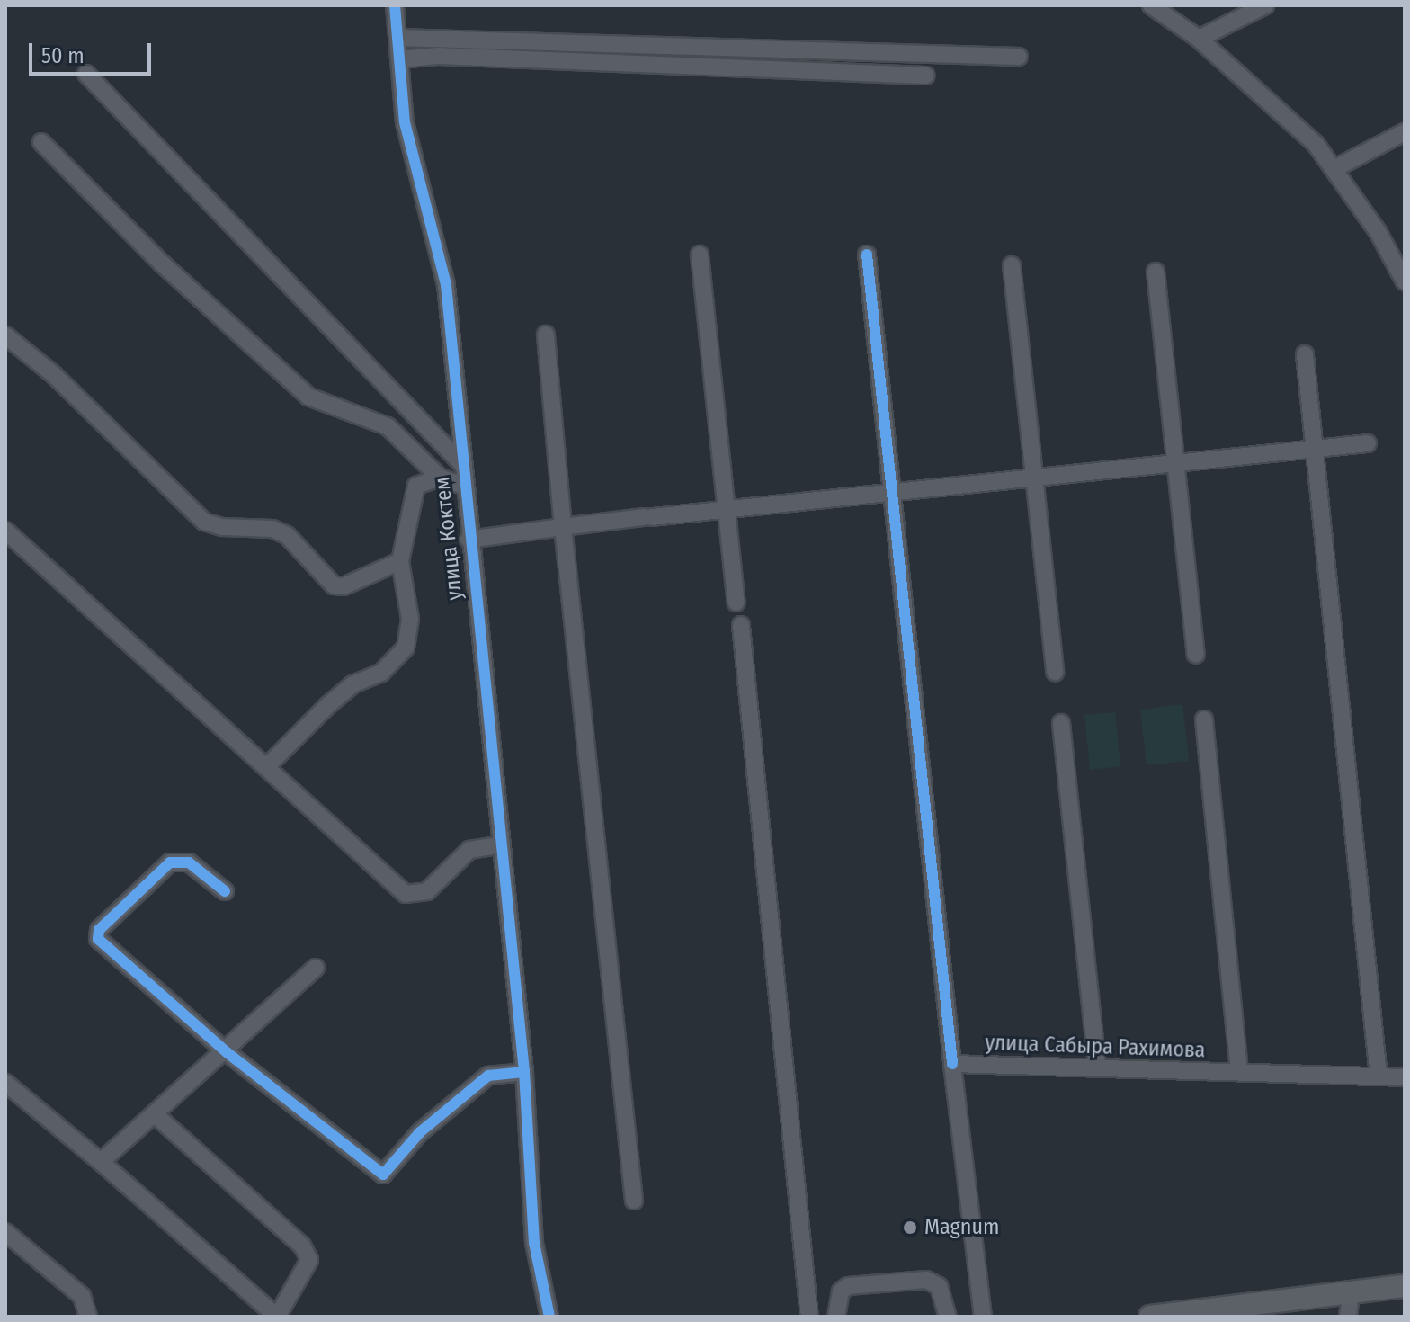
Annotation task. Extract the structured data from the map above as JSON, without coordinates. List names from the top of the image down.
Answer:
{
  "streets": {
    "street": ["улица Коктем", "улица Сабыра Рахимова"]
  },
  "places": ["Magnum"],
  "scale_bar": "50 m"
}
